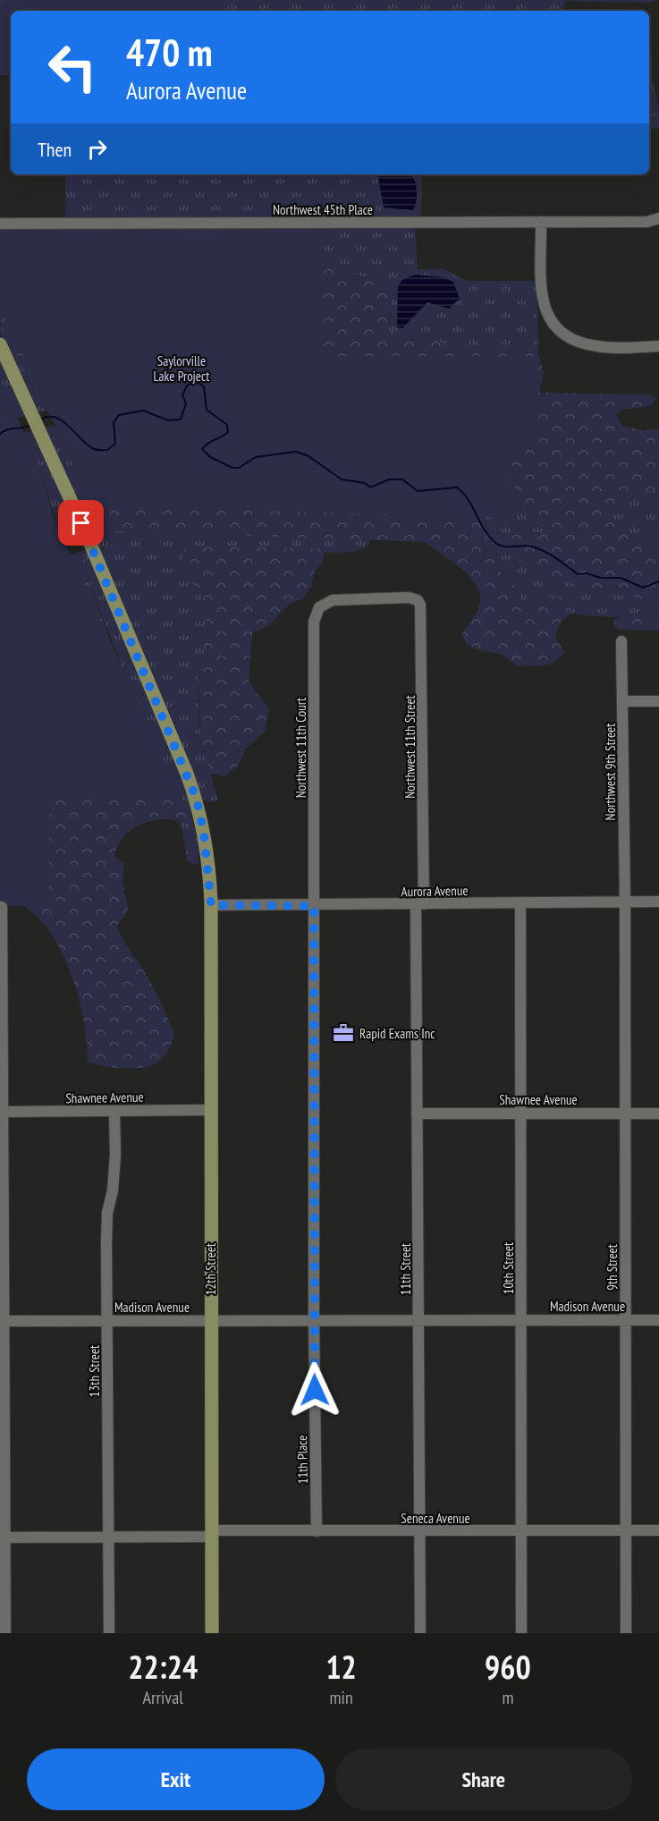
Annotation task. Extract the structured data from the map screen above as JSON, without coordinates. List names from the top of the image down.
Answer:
{
  "streets": {
    "main road": ["12th Street"],
    "street": [
      "Northwest 45th Place",
      "Northwest 11th Street",
      "Northwest 11th Court",
      "Northwest 9th Street",
      "Aurora Avenue",
      "Shawnee Avenue",
      "9th Street",
      "10th Street",
      "11th Street",
      "Madison Avenue",
      "13th Street",
      "11th Place",
      "Seneca Avenue"
    ]
  },
  "crossings": [
    ["Northwest 11th Street", "Northwest 11th Court"],
    ["Northwest 11th Street", "Aurora Avenue"],
    ["Northwest 11th Street", "11th Street"],
    ["Northwest 11th Court", "Aurora Avenue"],
    ["Northwest 11th Court", "11th Place"],
    ["Northwest 9th Street", "Aurora Avenue"],
    ["Northwest 9th Street", "9th Street"],
    ["Aurora Avenue", "9th Street"],
    ["Aurora Avenue", "10th Street"],
    ["Aurora Avenue", "12th Street"],
    ["Aurora Avenue", "11th Street"],
    ["Aurora Avenue", "11th Place"],
    ["Shawnee Avenue", "9th Street"],
    ["Shawnee Avenue", "10th Street"],
    ["Shawnee Avenue", "12th Street"],
    ["Shawnee Avenue", "11th Street"],
    ["Shawnee Avenue", "13th Street"],
    ["9th Street", "Madison Avenue"],
    ["9th Street", "Seneca Avenue"],
    ["10th Street", "Madison Avenue"],
    ["10th Street", "Seneca Avenue"],
    ["12th Street", "Madison Avenue"],
    ["12th Street", "Seneca Avenue"],
    ["11th Street", "Madison Avenue"],
    ["11th Street", "Seneca Avenue"],
    ["Madison Avenue", "13th Street"],
    ["Madison Avenue", "11th Place"],
    ["13th Street", "Seneca Avenue"],
    ["11th Place", "Seneca Avenue"]
  ],
  "parks": ["Saylorville Lake Project"],
  "places": {
    "office": ["Rapid Exams Inc"]
  },
  "page": {
    "turn": ["470 m", "Aurora Avenue"],
    "then": "Then",
    "eta": [
      "22:24",
      "Arrival",
      "12",
      "min",
      "960",
      "m"
    ],
    "buttons": ["Exit", "Share"]
  }
}
